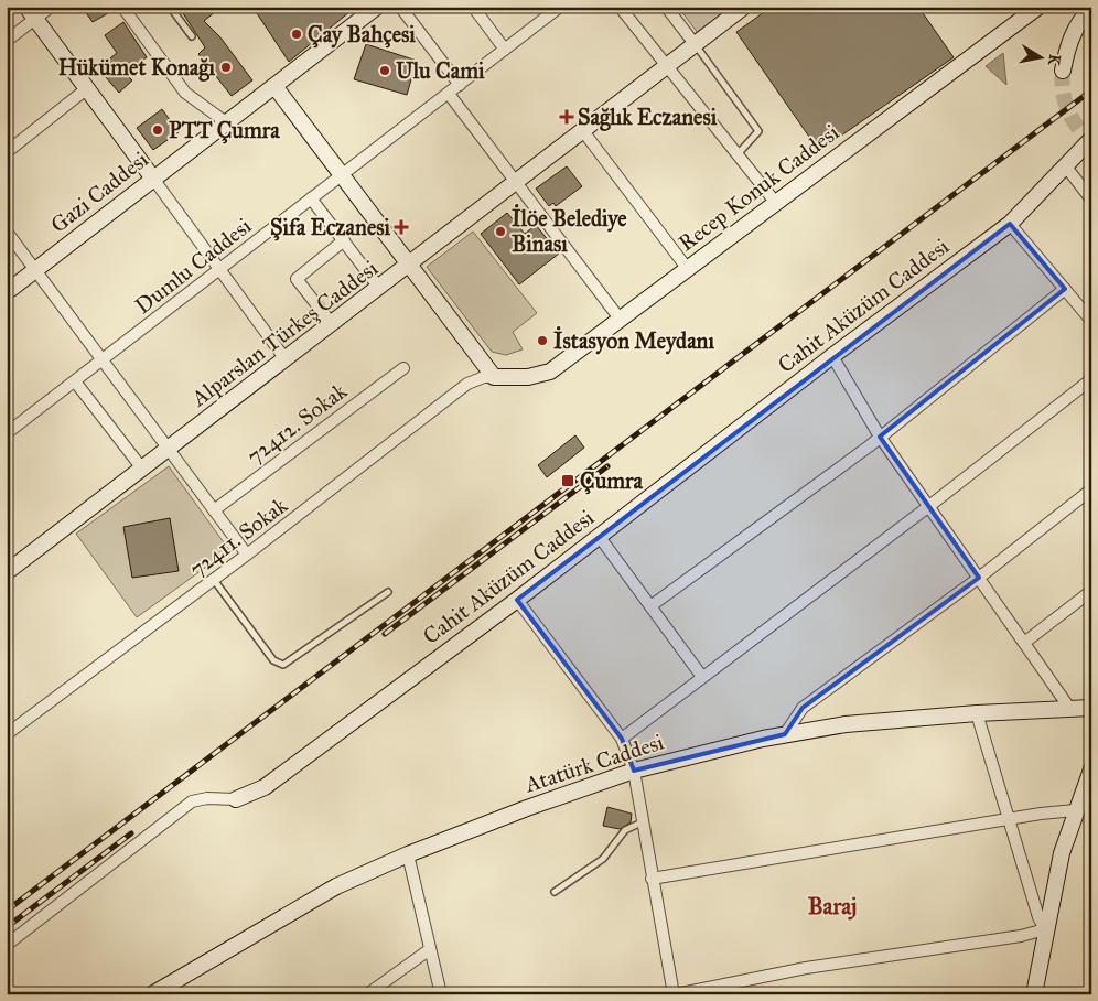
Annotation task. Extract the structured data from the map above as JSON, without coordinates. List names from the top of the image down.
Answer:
{
  "streets": {
    "street": [
      "Recep Konuk Caddesi",
      "Gazi Caddesi",
      "Dumlu Caddesi",
      "Cahit Aküzüm Caddesi",
      "Alparslan Türkeş Caddesi",
      "72412. Sokak",
      "72411. Sokak",
      "Atatürk Caddesi"
    ]
  },
  "crossings": [
    ["Recep Konuk Caddesi", "72411. Sokak"]
  ],
  "districts": ["Baraj"],
  "places": {
    "other": [
      "Çay Bahçesi",
      "Hükümet Konağı",
      "Ulu Cami",
      "PTT Çumra",
      "İlöe Belediye Binası",
      "İstasyon Meydanı"
    ],
    "health": ["Sağlık Eczanesi", "Şifa Eczanesi"],
    "transit": ["Çumra"]
  },
  "north": "right"
}
